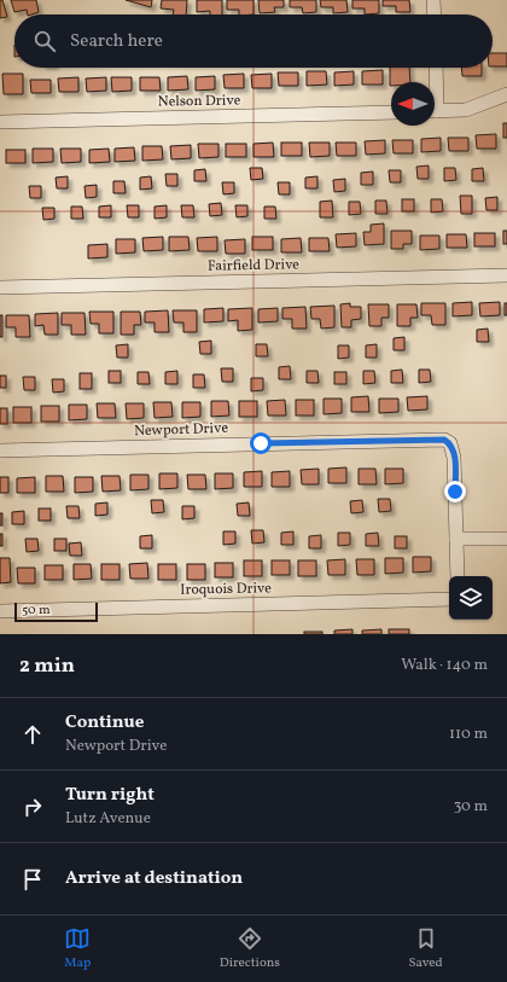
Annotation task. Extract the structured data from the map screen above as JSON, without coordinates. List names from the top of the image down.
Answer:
{
  "streets": {
    "street": [
      "Nelson Drive",
      "Fairfield Drive",
      "Newport Drive",
      "Iroquois Drive"
    ]
  },
  "scale_bar": "50 m",
  "north": "left",
  "page": {
    "search": "Search here",
    "scale": "50 m",
    "heading": ["2 min", "Walk · 140 m"],
    "list": [
      ["Continue", "Newport Drive", "110 m"],
      ["Turn right", "Lutz Avenue", "30 m"],
      "Arrive at destination"
    ],
    "nav": ["Map", "Directions", "Saved"]
  }
}
